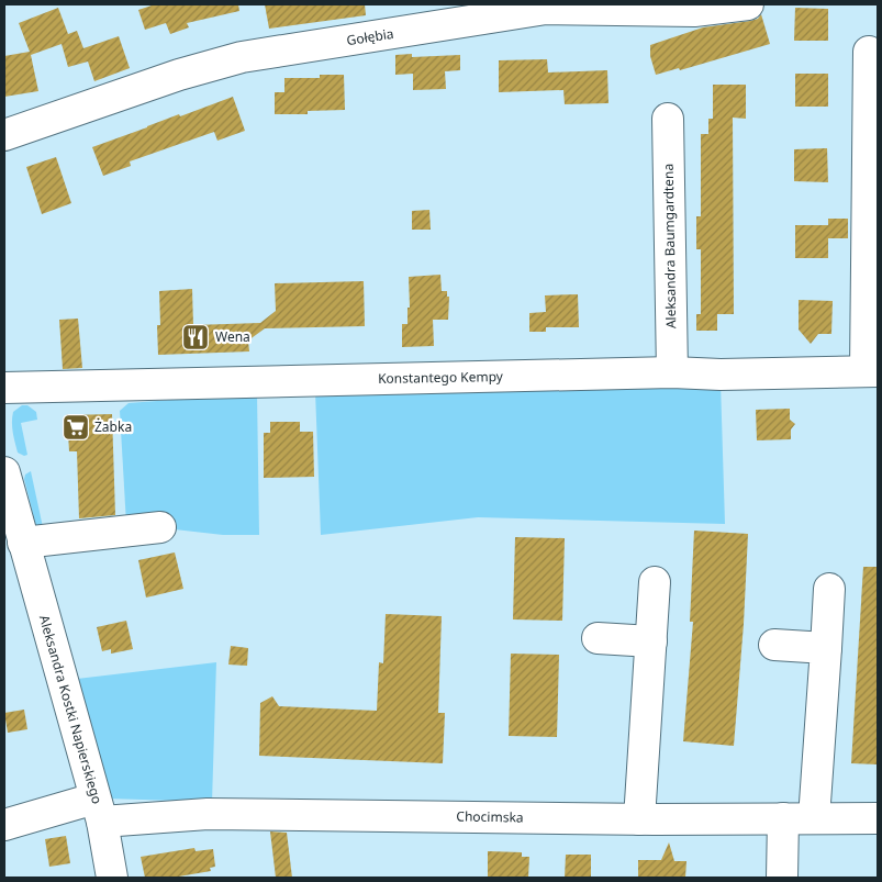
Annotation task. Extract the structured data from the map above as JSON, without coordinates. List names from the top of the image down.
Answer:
{
  "streets": {
    "street": [
      "Gołębia",
      "Aleksandra Baumgardtena",
      "Konstantego Kempy",
      "Aleksandra Kostki Napierskiego",
      "Chocimska"
    ]
  },
  "crossings": [
    ["Aleksandra Baumgardtena", "Konstantego Kempy"],
    ["Aleksandra Kostki Napierskiego", "Chocimska"]
  ],
  "places": {
    "restaurant": ["Wena"],
    "supermarket": ["Żabka"]
  }
}
